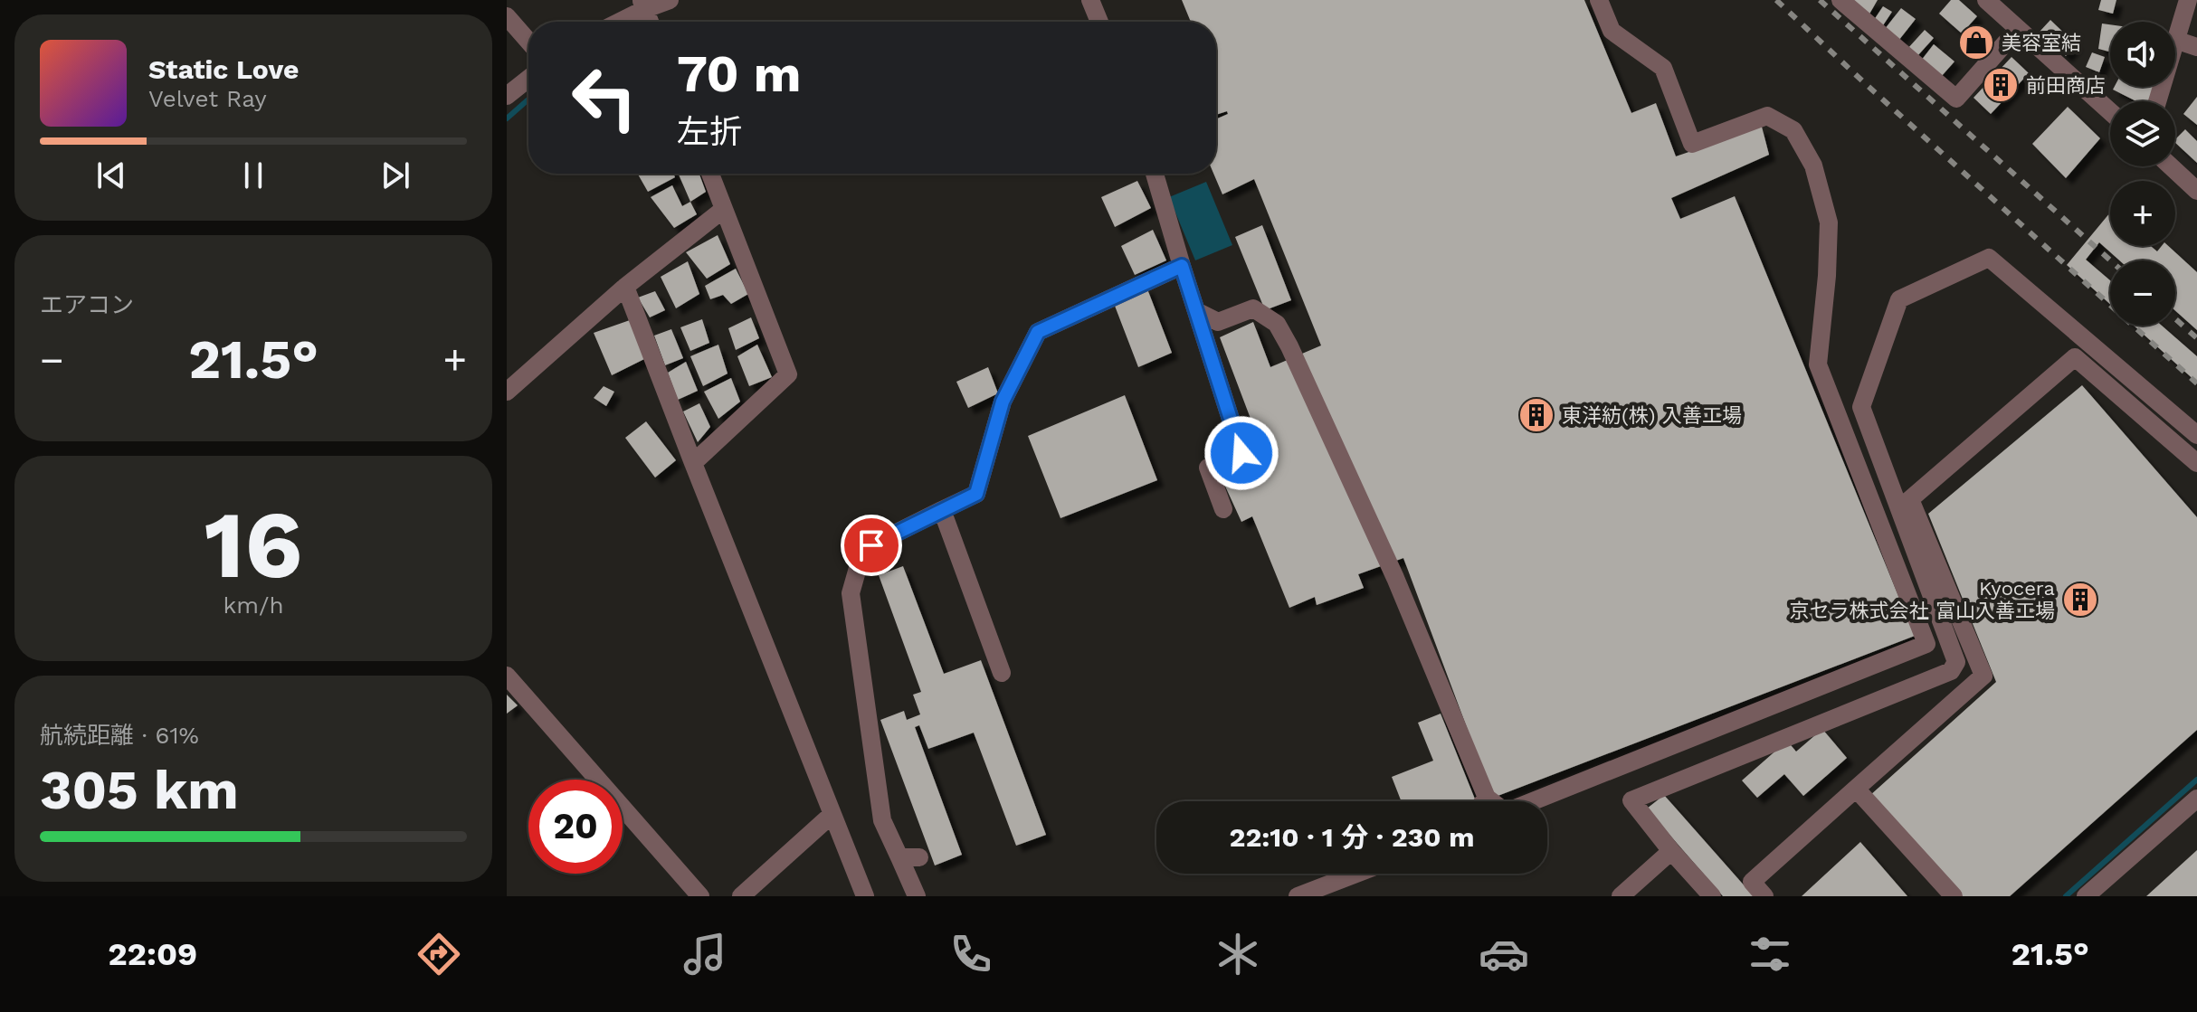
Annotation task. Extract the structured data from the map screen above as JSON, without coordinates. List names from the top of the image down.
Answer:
{
  "places": {
    "shop": ["美容室結"],
    "building": ["前田商店", "東洋紡(株) 入善工場", "Kyocera 京セラ株式会社 富山入善工場"]
  },
  "page": {
    "map_buttons": ["+", "−"],
    "turn": ["70 m", "左折"],
    "song": ["Static Love", "Velvet Ray"],
    "tile": [
      "エアコン",
      ["16", "km/h"],
      ["航続距離 · 61%", "305 km"]
    ],
    "heat": ["−", "21.5°", "+"],
    "limit": "20",
    "trip": "22:10 · 1 分 · 230 m",
    "tabs": ["22:09", "21.5°"]
  }
}
